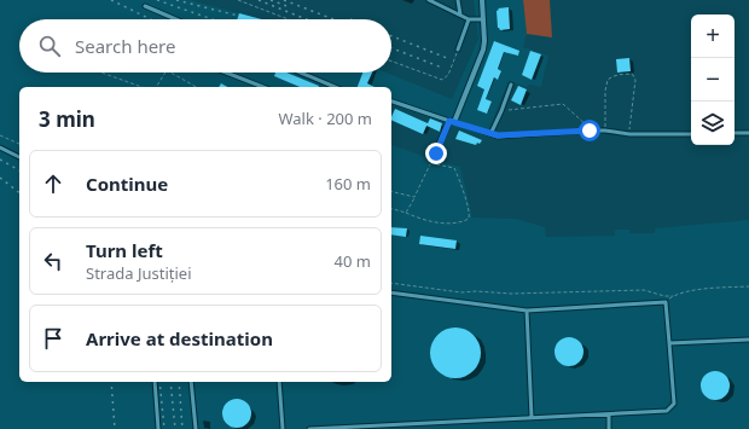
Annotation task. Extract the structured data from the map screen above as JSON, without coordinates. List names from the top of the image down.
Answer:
{
  "page": {
    "map_buttons": ["+", "−"],
    "search": "Search here",
    "heading": ["3 min", "Walk · 200 m"],
    "list": [
      ["Continue", "160 m"],
      ["Turn left", "Strada Justiției", "40 m"],
      "Arrive at destination"
    ]
  }
}
